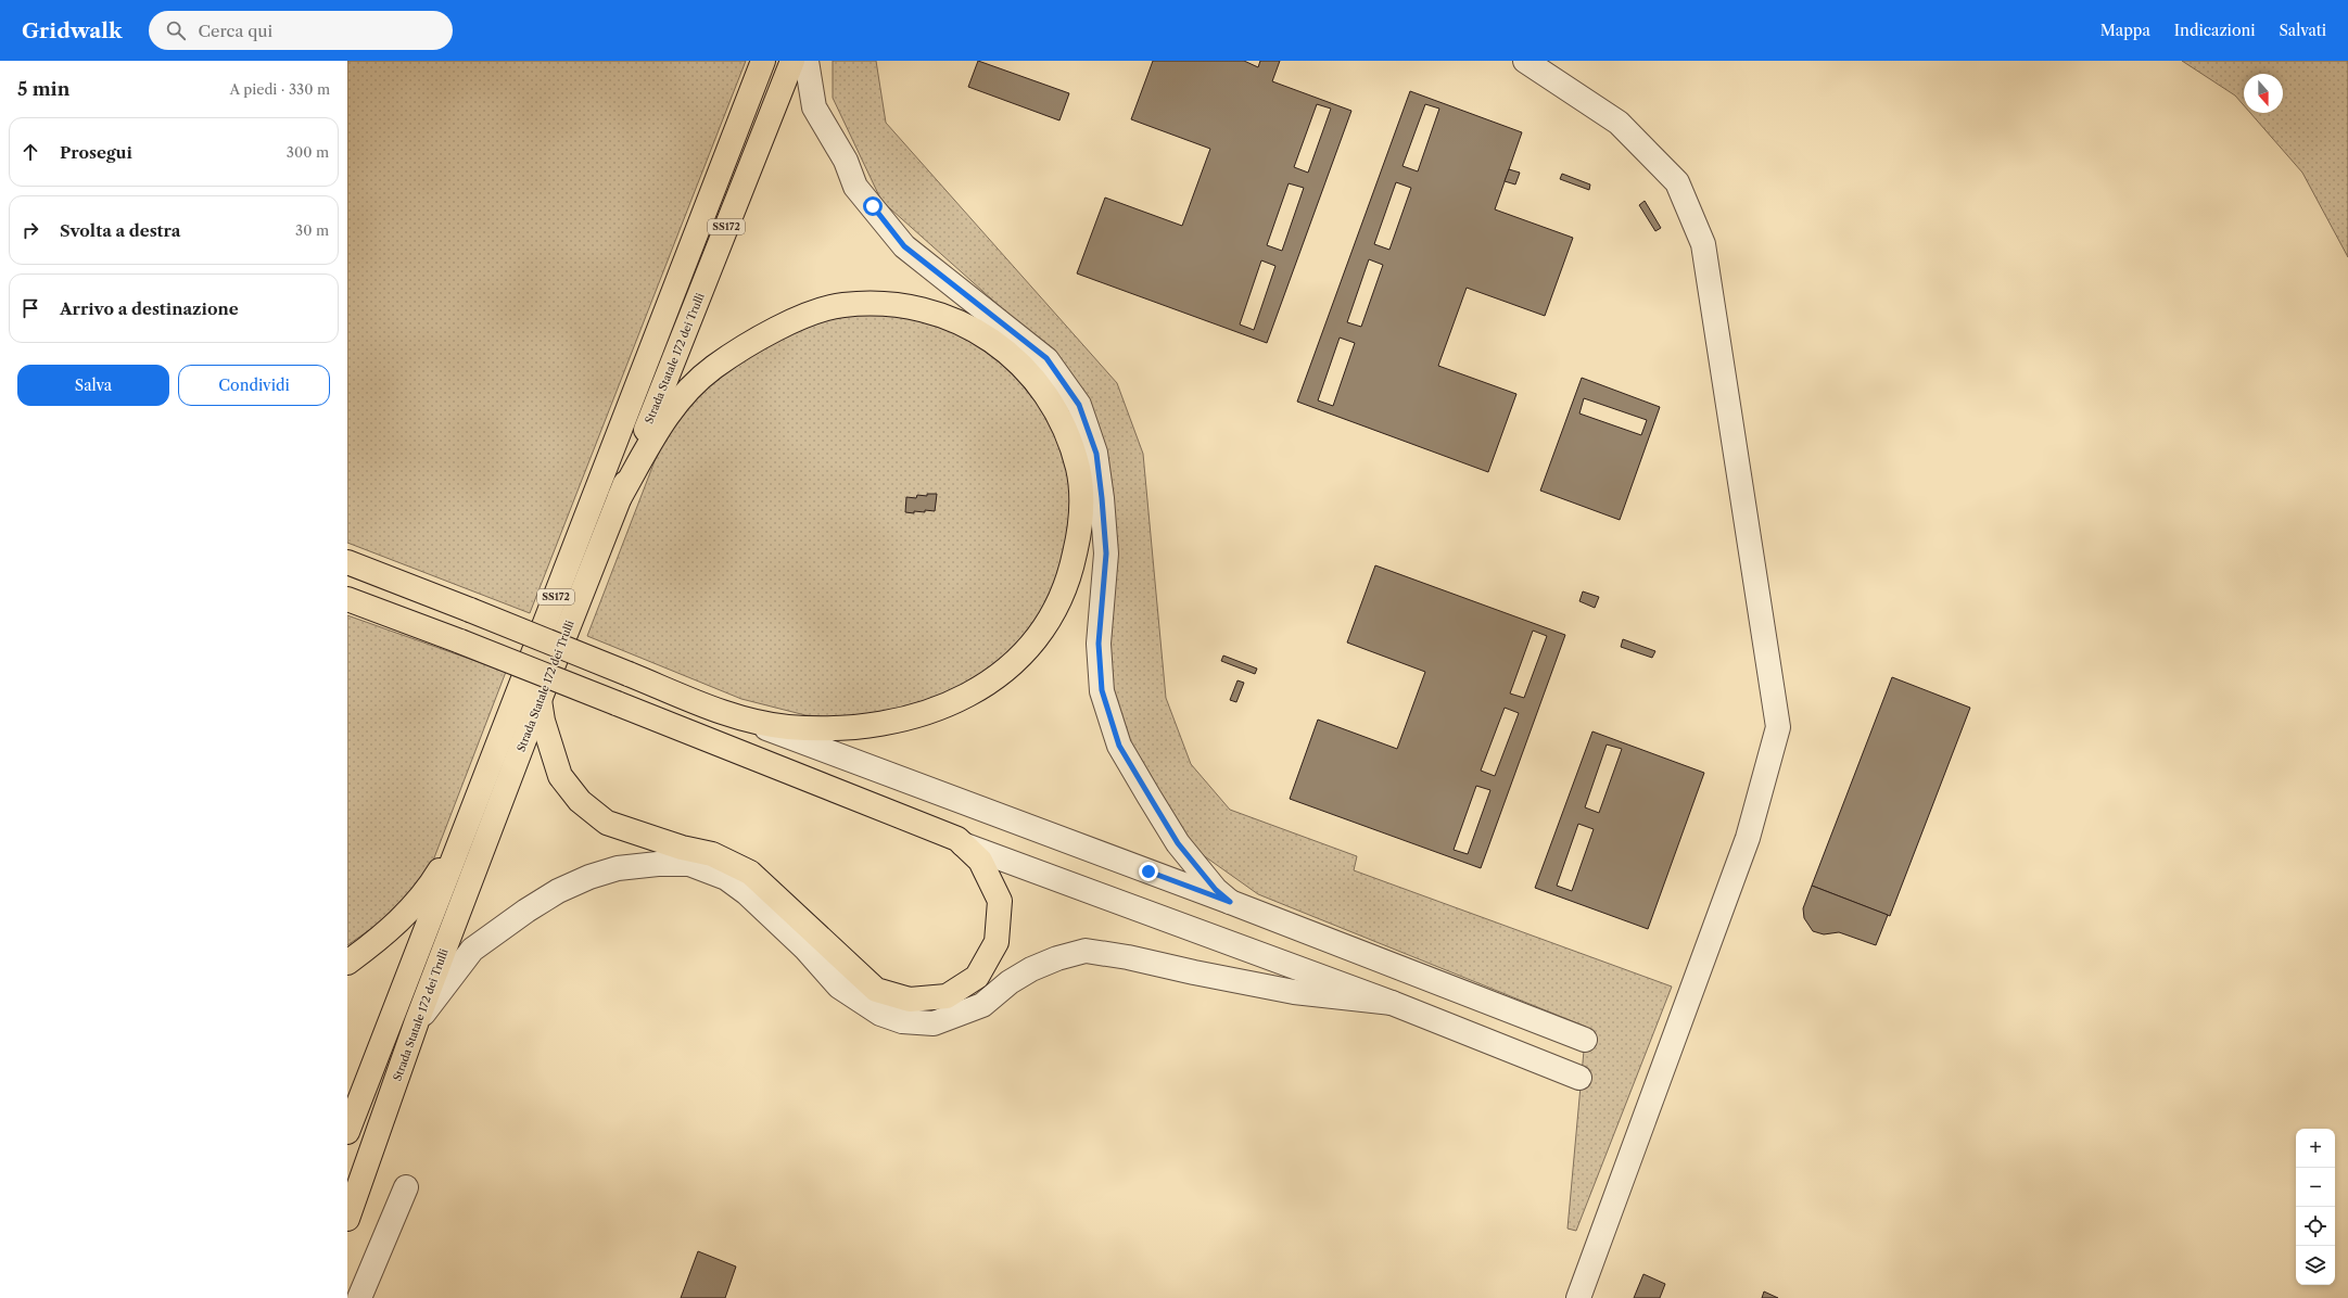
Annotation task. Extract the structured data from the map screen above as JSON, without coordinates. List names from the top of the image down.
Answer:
{
  "streets": {
    "highway": ["SS172", "Strada Statale 172 dei Trulli"]
  },
  "north": "bottom",
  "page": {
    "header": "Gridwalk",
    "search": "Cerca qui",
    "nav": ["Mappa", "Indicazioni", "Salvati"],
    "heading": ["5 min", "A piedi · 330 m"],
    "list": [
      ["Prosegui", "300 m"],
      ["Svolta a destra", "30 m"],
      "Arrivo a destinazione"
    ],
    "buttons": ["Salva", "Condividi"],
    "map_buttons": ["+", "−"]
  }
}
